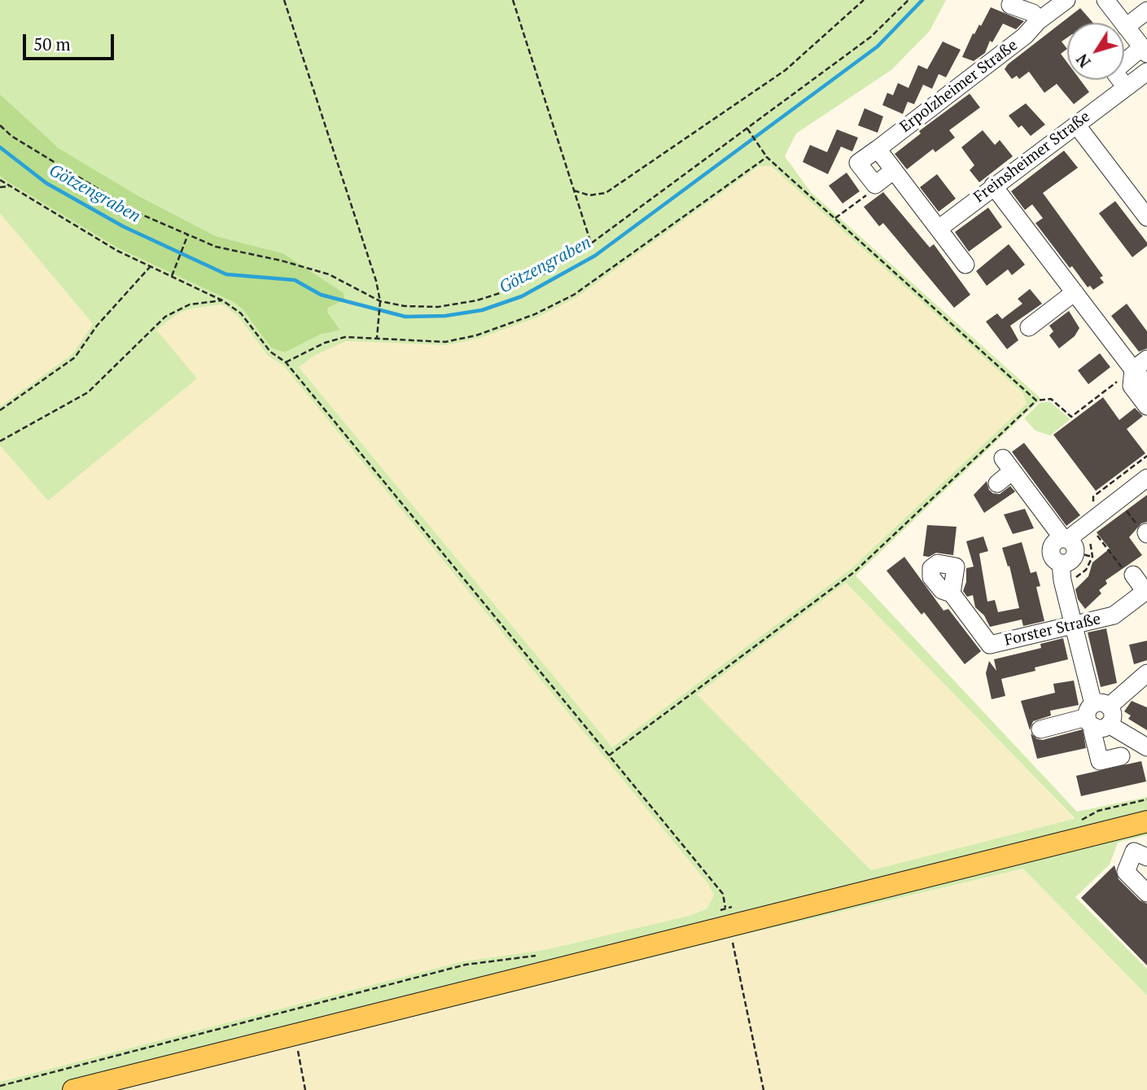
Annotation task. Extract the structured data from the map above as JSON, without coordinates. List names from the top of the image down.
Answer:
{
  "streets": {
    "street": ["Erpolzheimer Straße", "Freinsheimer Straße", "Forster Straße"]
  },
  "water": ["Götzengraben"],
  "scale_bar": "50 m",
  "north": "bottom left"
}
